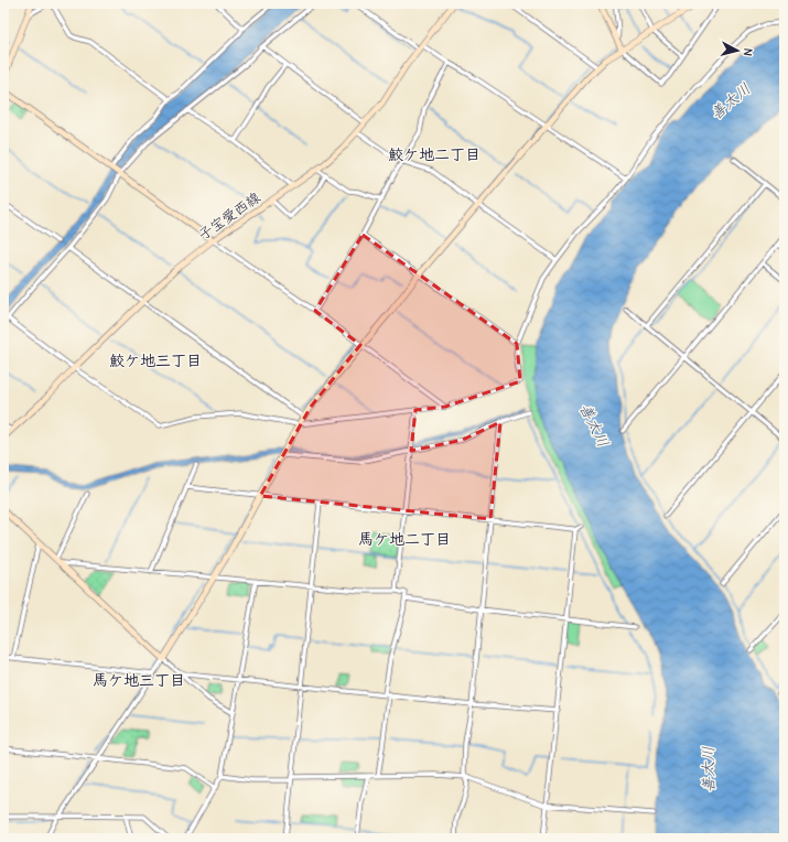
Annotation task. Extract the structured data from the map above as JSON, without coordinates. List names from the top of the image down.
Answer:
{
  "streets": {
    "street": ["子宝愛西線"]
  },
  "districts": [
    "鮫ケ地二丁目",
    "鮫ケ地三丁目",
    "馬ケ地二丁目",
    "馬ケ地三丁目"
  ],
  "water": ["善太川"],
  "north": "right"
}
